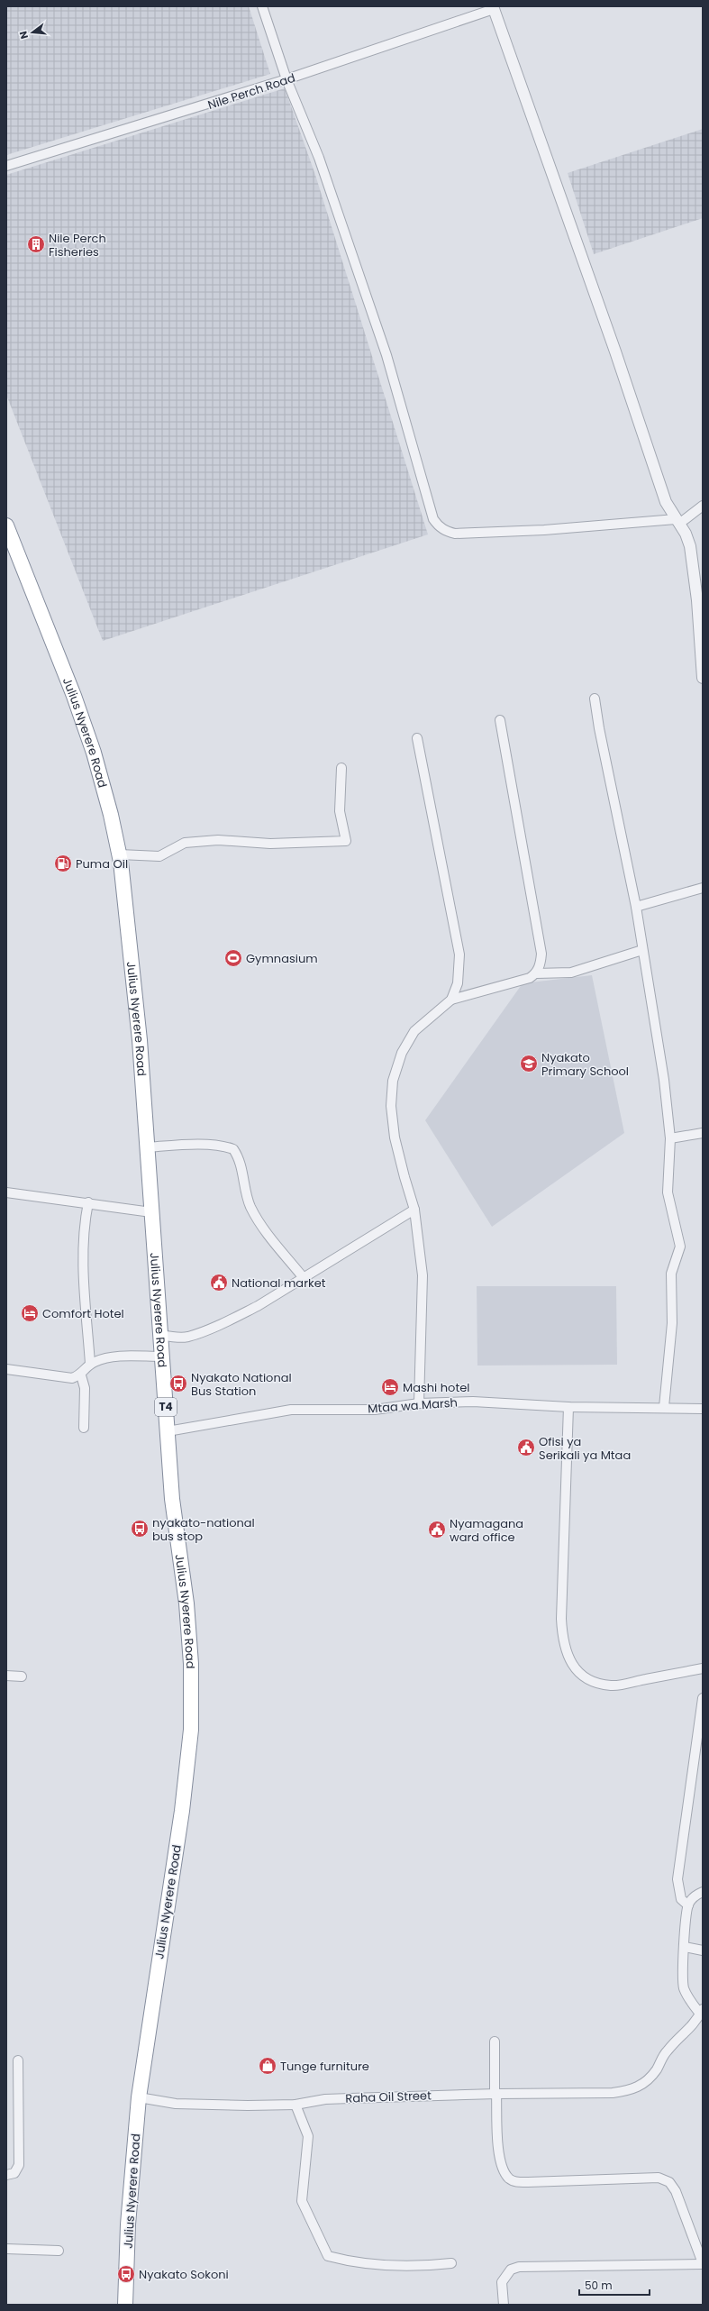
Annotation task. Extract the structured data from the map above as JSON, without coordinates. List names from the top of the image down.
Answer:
{
  "streets": {
    "highway": ["Julius Nyerere Road", "T4"],
    "street": ["Nile Perch Road", "Mtaa wa Marsh", "Raha Oil Street"]
  },
  "crossings": [
    ["Julius Nyerere Road", "Mtaa wa Marsh"],
    ["Julius Nyerere Road", "Raha Oil Street"]
  ],
  "places": {
    "building": ["Nile Perch Fisheries"],
    "fuel station": ["Puma Oil"],
    "sports": ["Gymnasium"],
    "school or university": ["Nyakato Primary School"],
    "public building": ["National market", "Ofisi ya Serikali ya Mtaa", "Nyamagana ward office"],
    "hotel": ["Comfort Hotel", "Mashi hotel"],
    "bus stop": ["Nyakato National Bus Station", "nyakato-national bus stop", "Nyakato Sokoni"],
    "shop": ["Tunge furniture"]
  },
  "scale_bar": "50 m",
  "north": "left"
}
